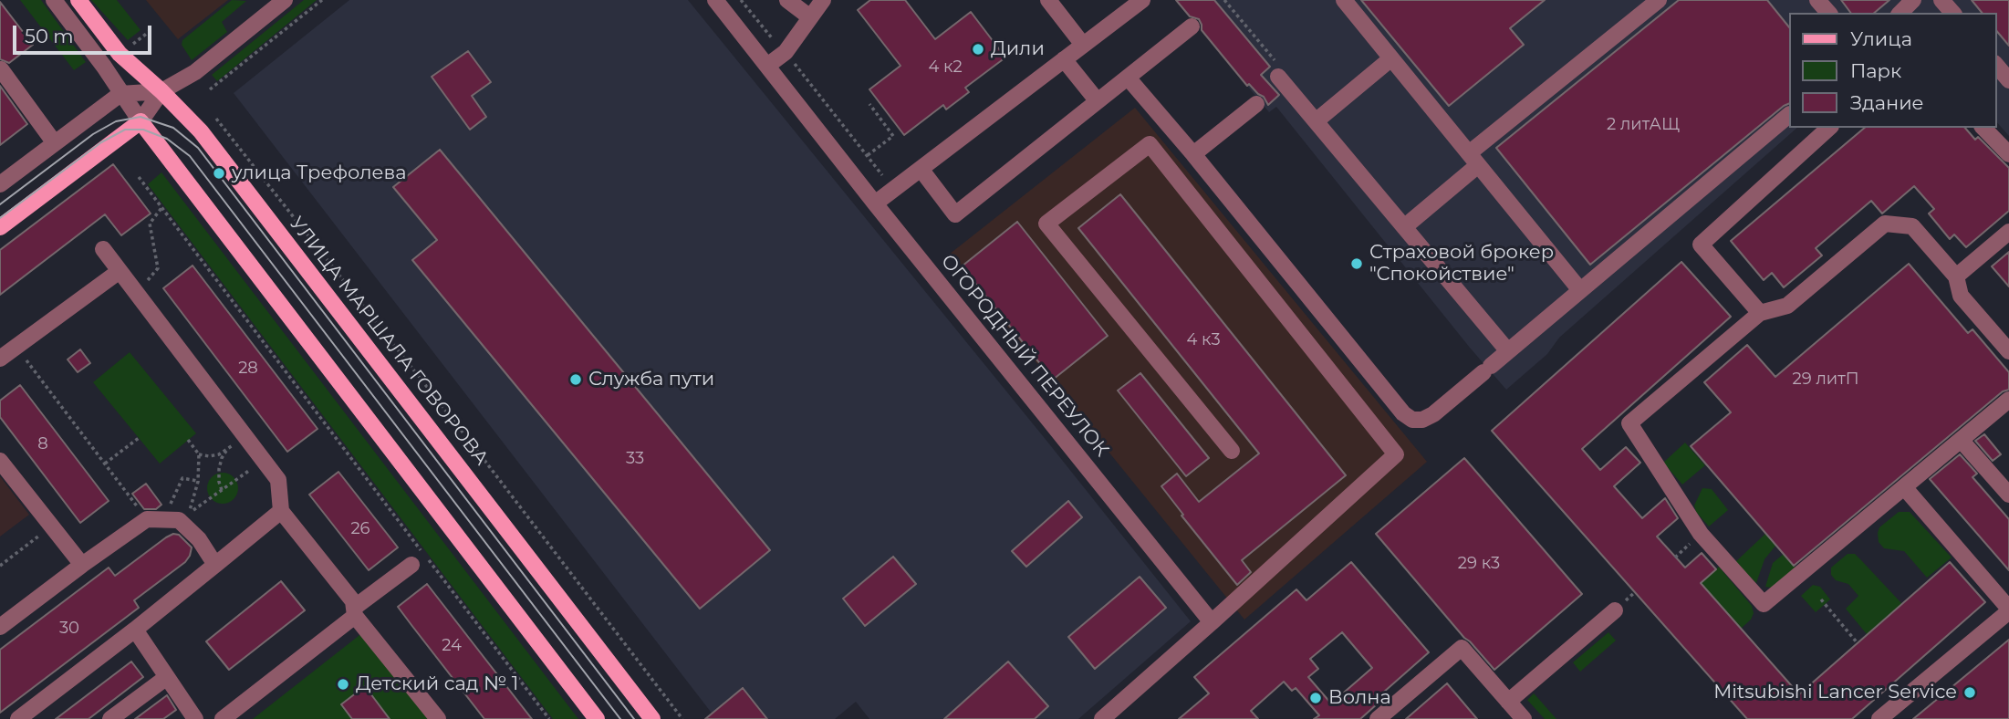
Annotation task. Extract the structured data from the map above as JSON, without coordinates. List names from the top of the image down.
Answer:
{
  "streets": {
    "main road": ["УЛИЦА МАРШАЛА ГОВОРОВА"],
    "street": ["ОГОРОДНЫЙ ПЕРЕУЛОК"]
  },
  "places": [
    "Дили",
    "улица Трефолева",
    "Страховой брокер \"Спокойствие\"",
    "Служба пути",
    "Детский сад № 1",
    "Mitsubishi Lancer Service",
    "Волна"
  ],
  "house_numbers": [
    "4 к2",
    "2 литАЩ",
    "4 к3",
    "28",
    "29 литП",
    "8",
    "33",
    "26",
    "29 к3",
    "30",
    "24"
  ],
  "legend": ["Улица", "Парк", "Здание"],
  "scale_bar": "50 m"
}
